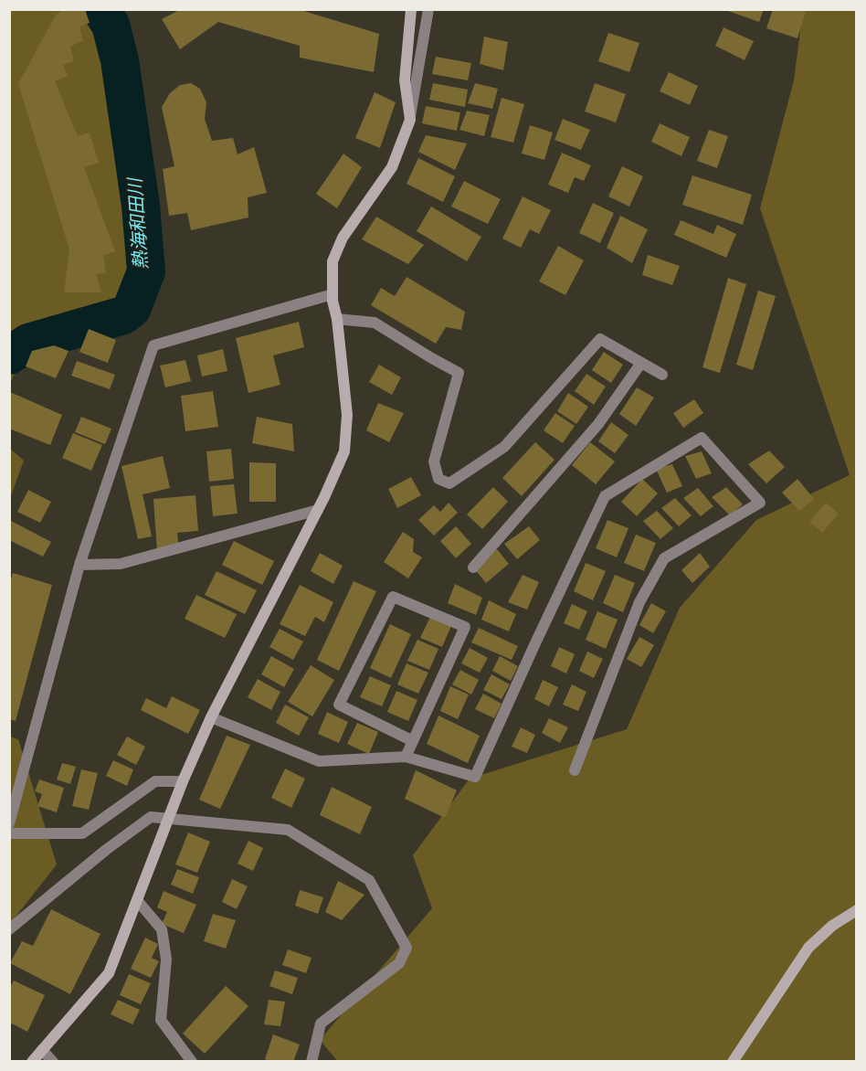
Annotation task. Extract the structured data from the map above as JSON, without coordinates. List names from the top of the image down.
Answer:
{
  "water": ["熱海和田川"]
}
